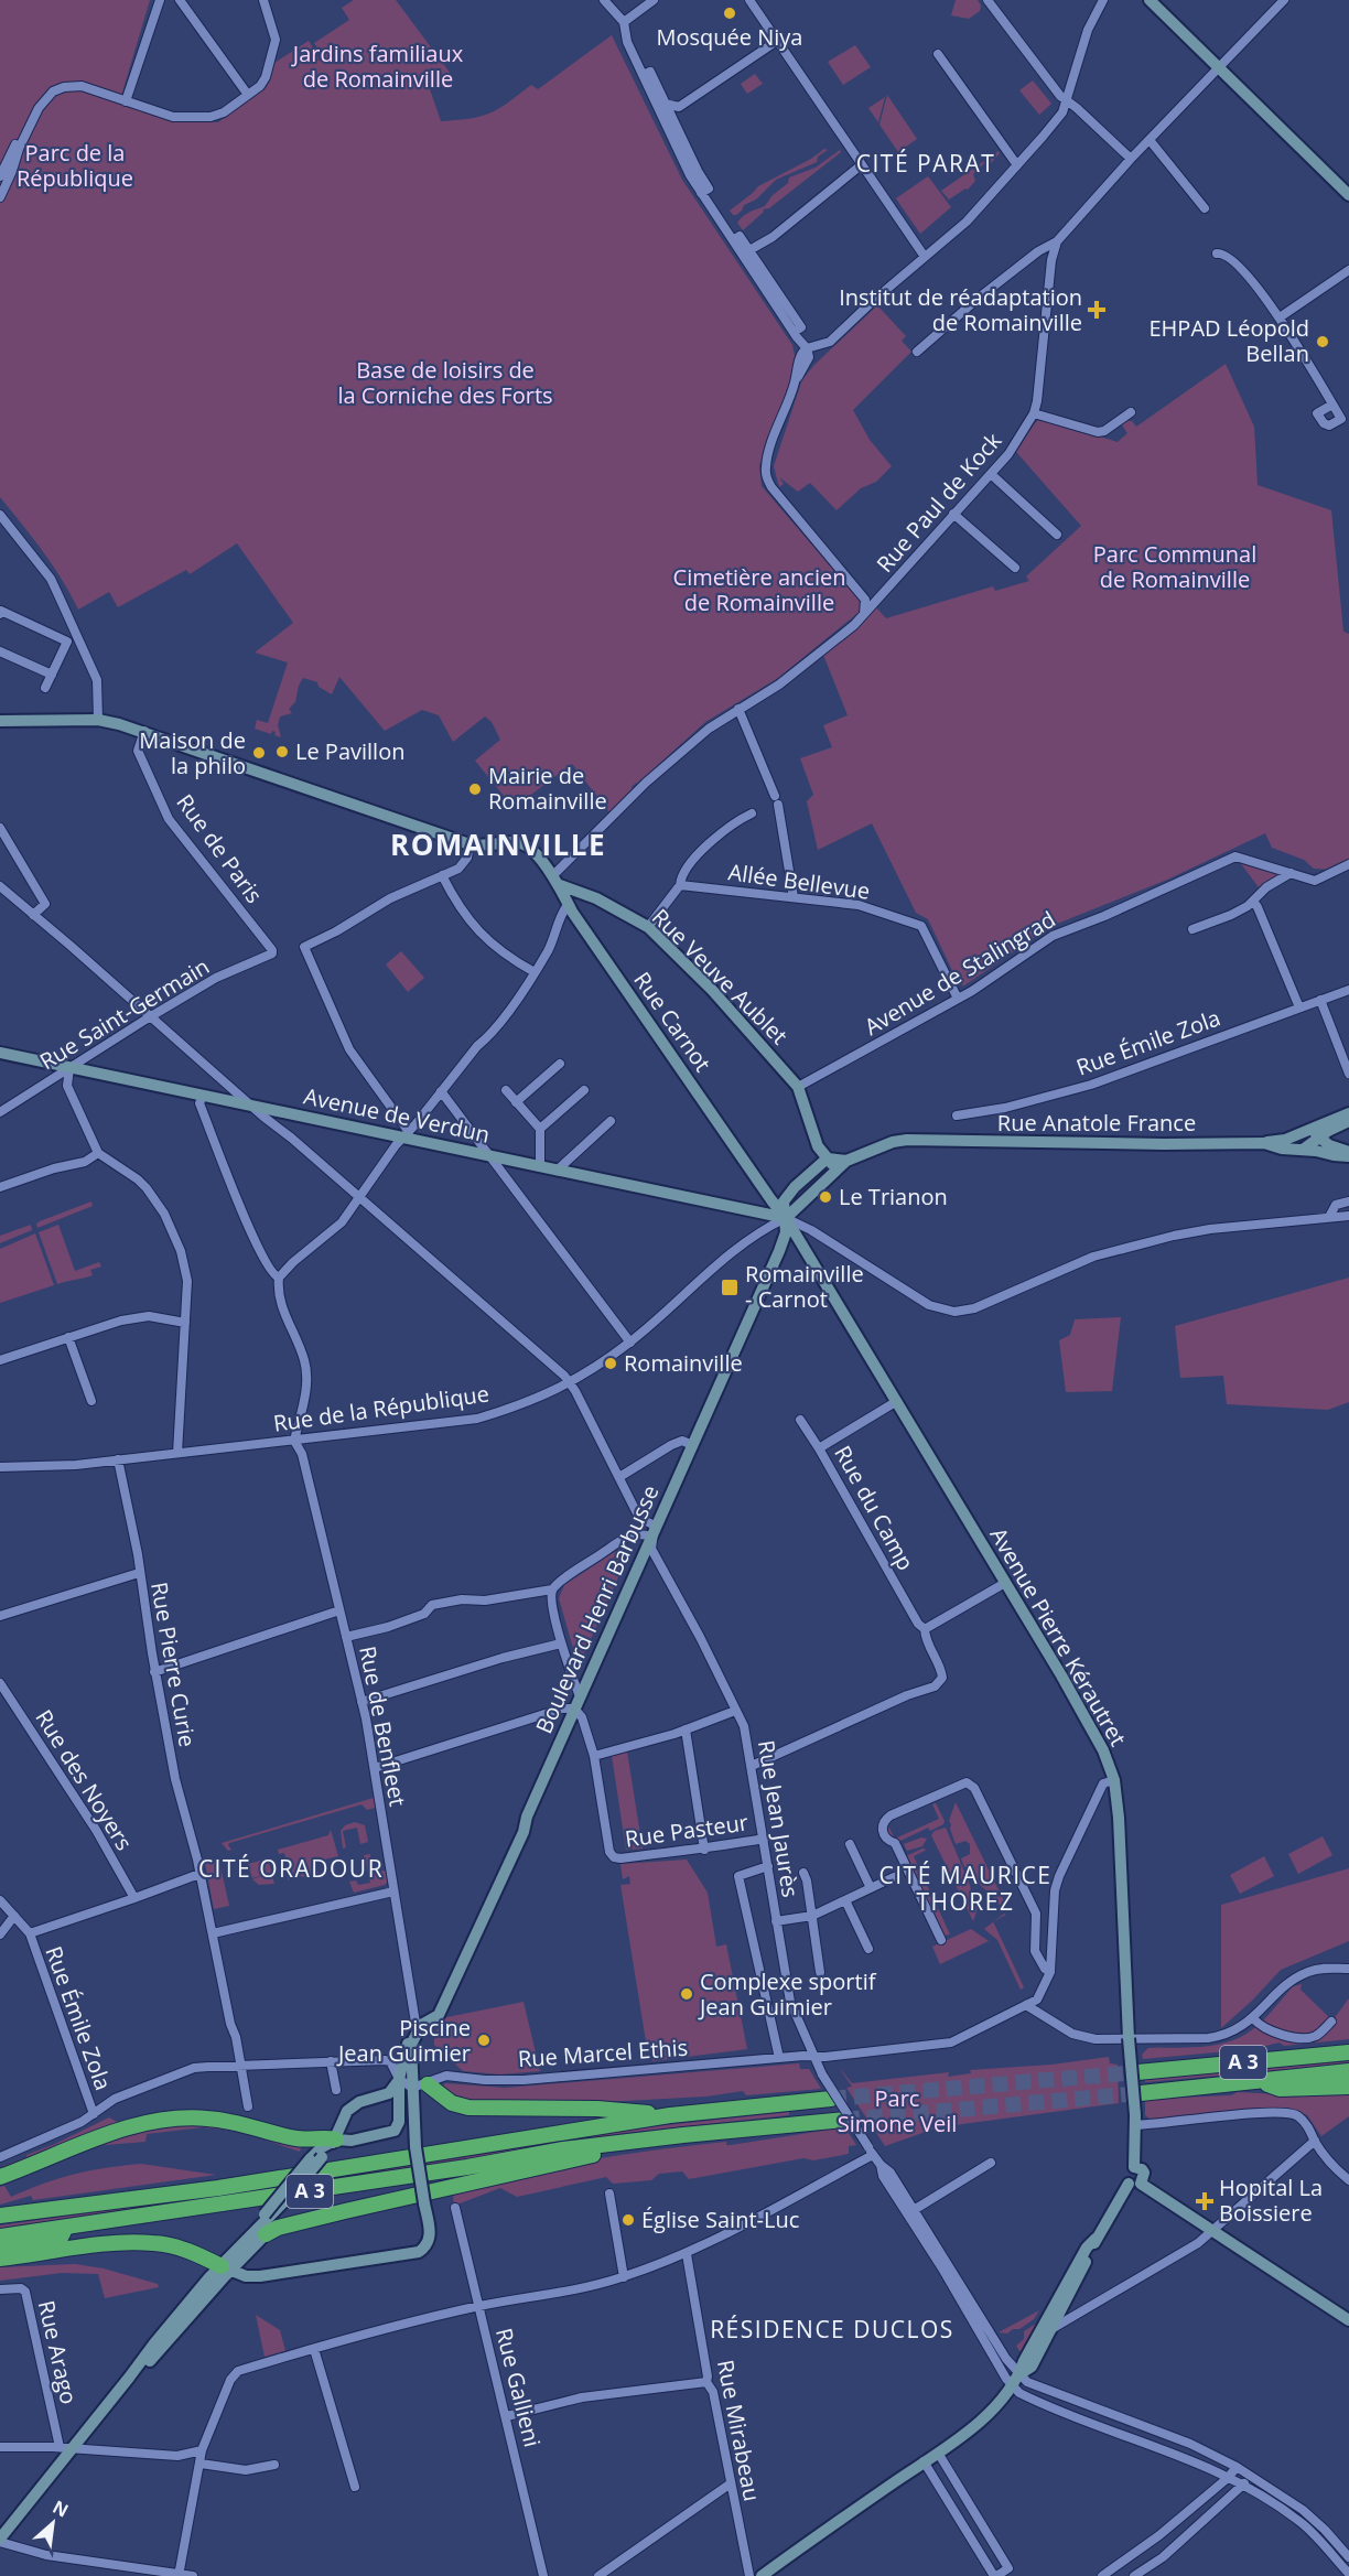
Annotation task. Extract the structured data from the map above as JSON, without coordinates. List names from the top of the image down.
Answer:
{
  "streets": {
    "highway": ["A 3"],
    "main road": [
      "Rue Veuve Aublet",
      "Rue Carnot",
      "Avenue de Verdun",
      "Rue Anatole France",
      "Boulevard Henri Barbusse",
      "Avenue Pierre Kérautret"
    ],
    "street": [
      "Rue Paul de Kock",
      "Rue de Paris",
      "Allée Bellevue",
      "Avenue de Stalingrad",
      "Rue Saint-Germain",
      "Rue Émile Zola",
      "Rue de la République",
      "Rue du Camp",
      "Rue Pierre Curie",
      "Rue de Benfleet",
      "Rue des Noyers",
      "Rue Jean Jaurès",
      "Rue Pasteur",
      "Rue Marcel Ethis",
      "Rue Arago",
      "Rue Gallieni",
      "Rue Mirabeau"
    ]
  },
  "crossings": [
    ["Rue Paul de Kock", "Rue Veuve Aublet"],
    ["Rue Paul de Kock", "Rue Carnot"],
    ["Rue de Paris", "Rue Saint-Germain"],
    ["Allée Bellevue", "Avenue de Stalingrad"],
    ["Avenue de Stalingrad", "Rue Veuve Aublet"],
    ["Rue Veuve Aublet", "Rue Carnot"],
    ["Rue Veuve Aublet", "Rue Anatole France"],
    ["Rue Saint-Germain", "Avenue de Verdun"],
    ["Rue Carnot", "Avenue de Verdun"],
    ["Rue Carnot", "Rue Anatole France"],
    ["Rue Carnot", "Rue de la République"],
    ["Rue Carnot", "Boulevard Henri Barbusse"],
    ["Rue Carnot", "Avenue Pierre Kérautret"],
    ["Avenue de Verdun", "Rue Anatole France"],
    ["Avenue de Verdun", "Rue de la République"],
    ["Avenue de Verdun", "Boulevard Henri Barbusse"],
    ["Avenue de Verdun", "Avenue Pierre Kérautret"],
    ["Rue Anatole France", "Rue de la République"],
    ["Rue Anatole France", "Boulevard Henri Barbusse"],
    ["Rue Anatole France", "Avenue Pierre Kérautret"],
    ["Rue de la République", "Boulevard Henri Barbusse"],
    ["Rue de la République", "Avenue Pierre Kérautret"],
    ["Rue de la République", "Rue Pierre Curie"],
    ["Rue de la République", "Rue de Benfleet"],
    ["Rue du Camp", "Avenue Pierre Kérautret"],
    ["Rue du Camp", "Rue Jean Jaurès"],
    ["Boulevard Henri Barbusse", "Avenue Pierre Kérautret"],
    ["Boulevard Henri Barbusse", "Rue Jean Jaurès"],
    ["Boulevard Henri Barbusse", "Rue Marcel Ethis"],
    ["Rue Jean Jaurès", "Rue Pasteur"],
    ["Rue Jean Jaurès", "Rue Marcel Ethis"]
  ],
  "districts": [
    "CITÉ PARAT",
    "ROMAINVILLE",
    "CITÉ ORADOUR",
    "CITÉ MAURICE THOREZ",
    "RÉSIDENCE DUCLOS"
  ],
  "parks": [
    "Jardins familiaux de Romainville",
    "Parc de la République",
    "Base de loisirs de la Corniche des Forts",
    "Parc Communal de Romainville",
    "Cimetière ancien de Romainville",
    "Parc Simone Veil"
  ],
  "places": {
    "other": [
      "Mosquée Niya",
      "EHPAD Léopold Bellan",
      "Le Pavillon",
      "Maison de la philo",
      "Mairie de Romainville",
      "Le Trianon",
      "Romainville",
      "Complexe sportif Jean Guimier",
      "Piscine Jean Guimier",
      "Église Saint-Luc"
    ],
    "health": ["Institut de réadaptation de Romainville", "Hopital La Boissiere"],
    "transit": ["Romainville - Carnot"]
  },
  "north": "top right"
}
